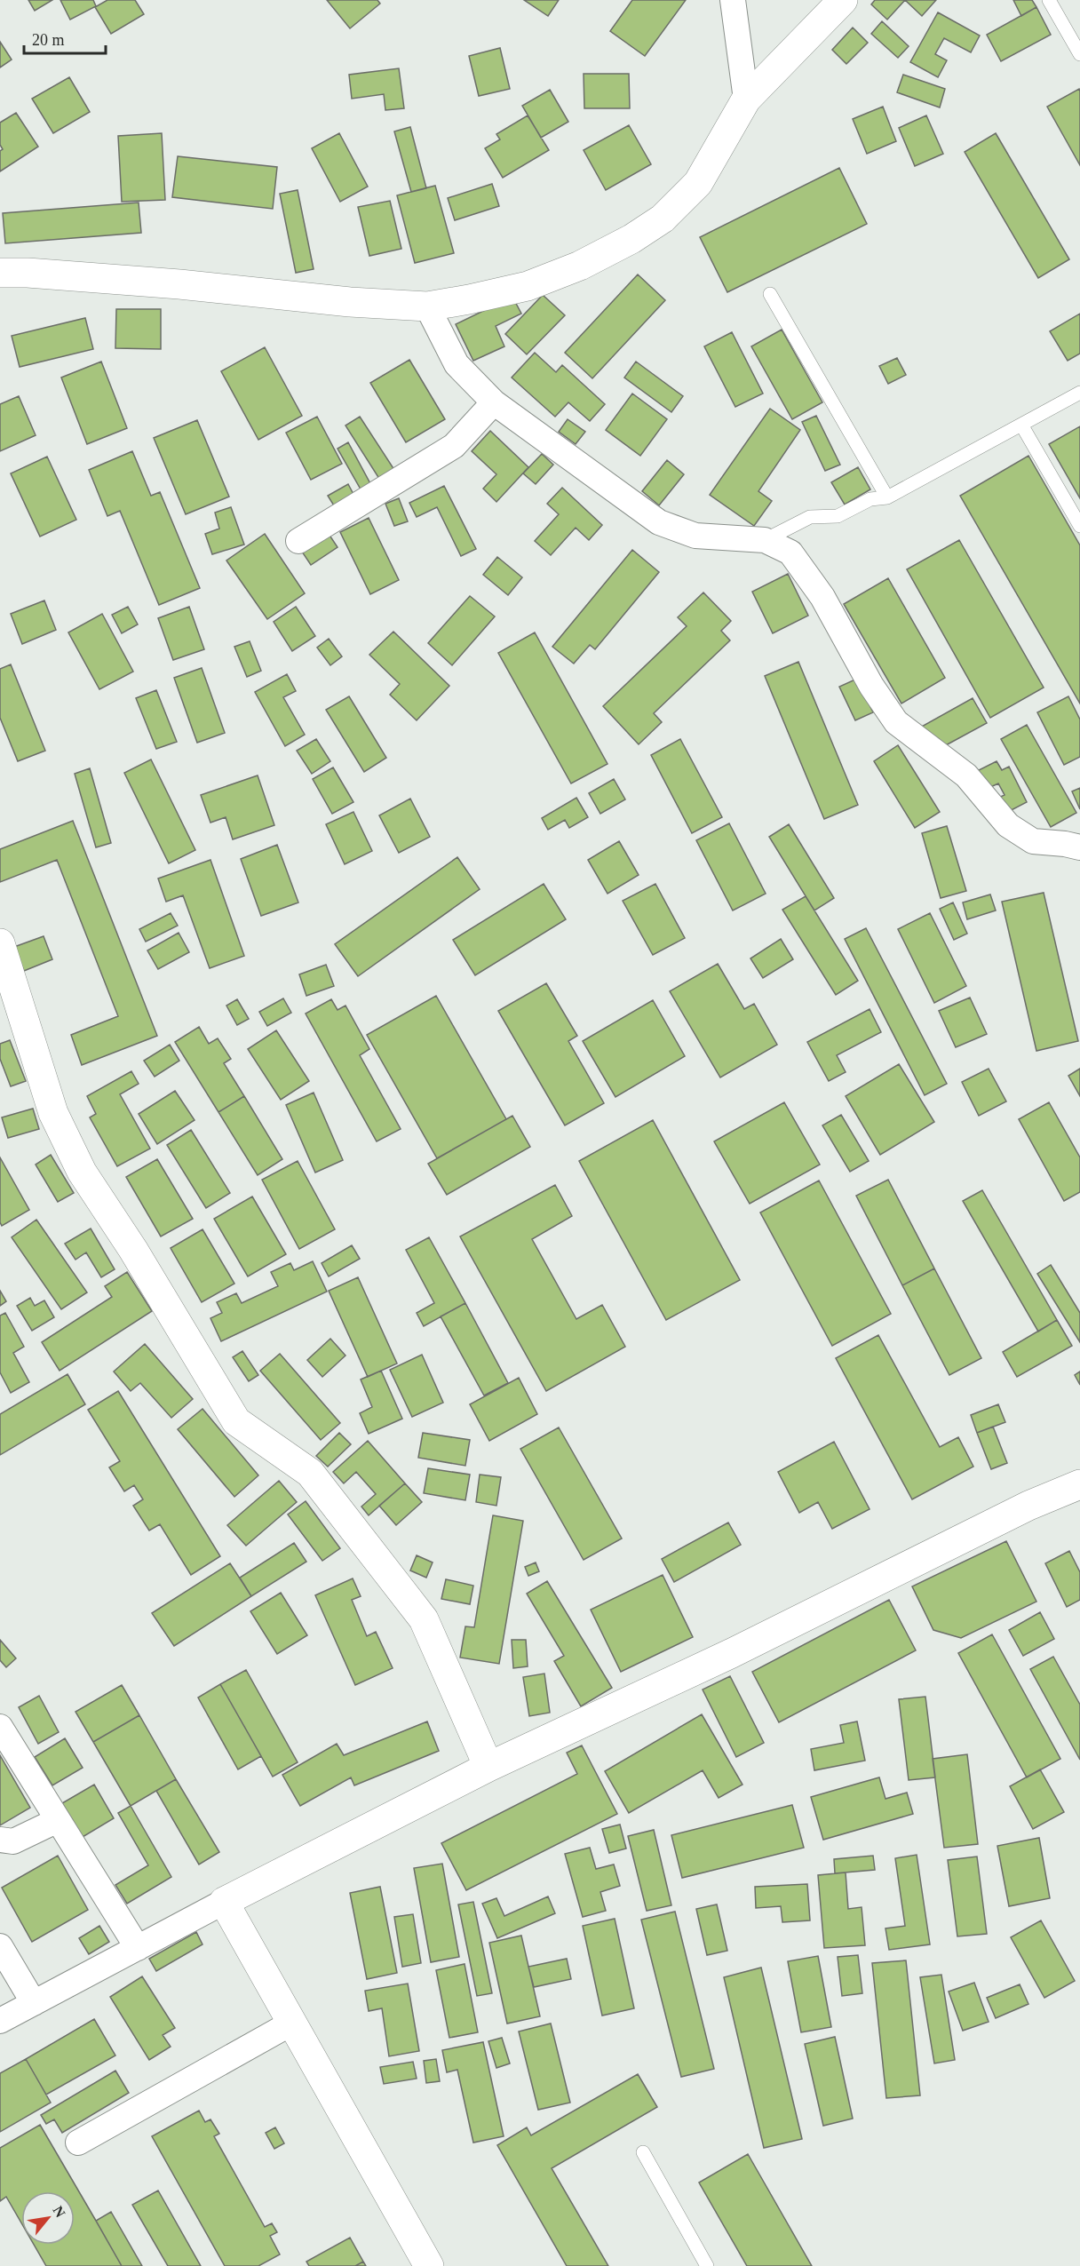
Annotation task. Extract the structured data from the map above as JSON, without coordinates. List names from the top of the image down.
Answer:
{
  "scale_bar": "20 m",
  "north": "top right"
}
